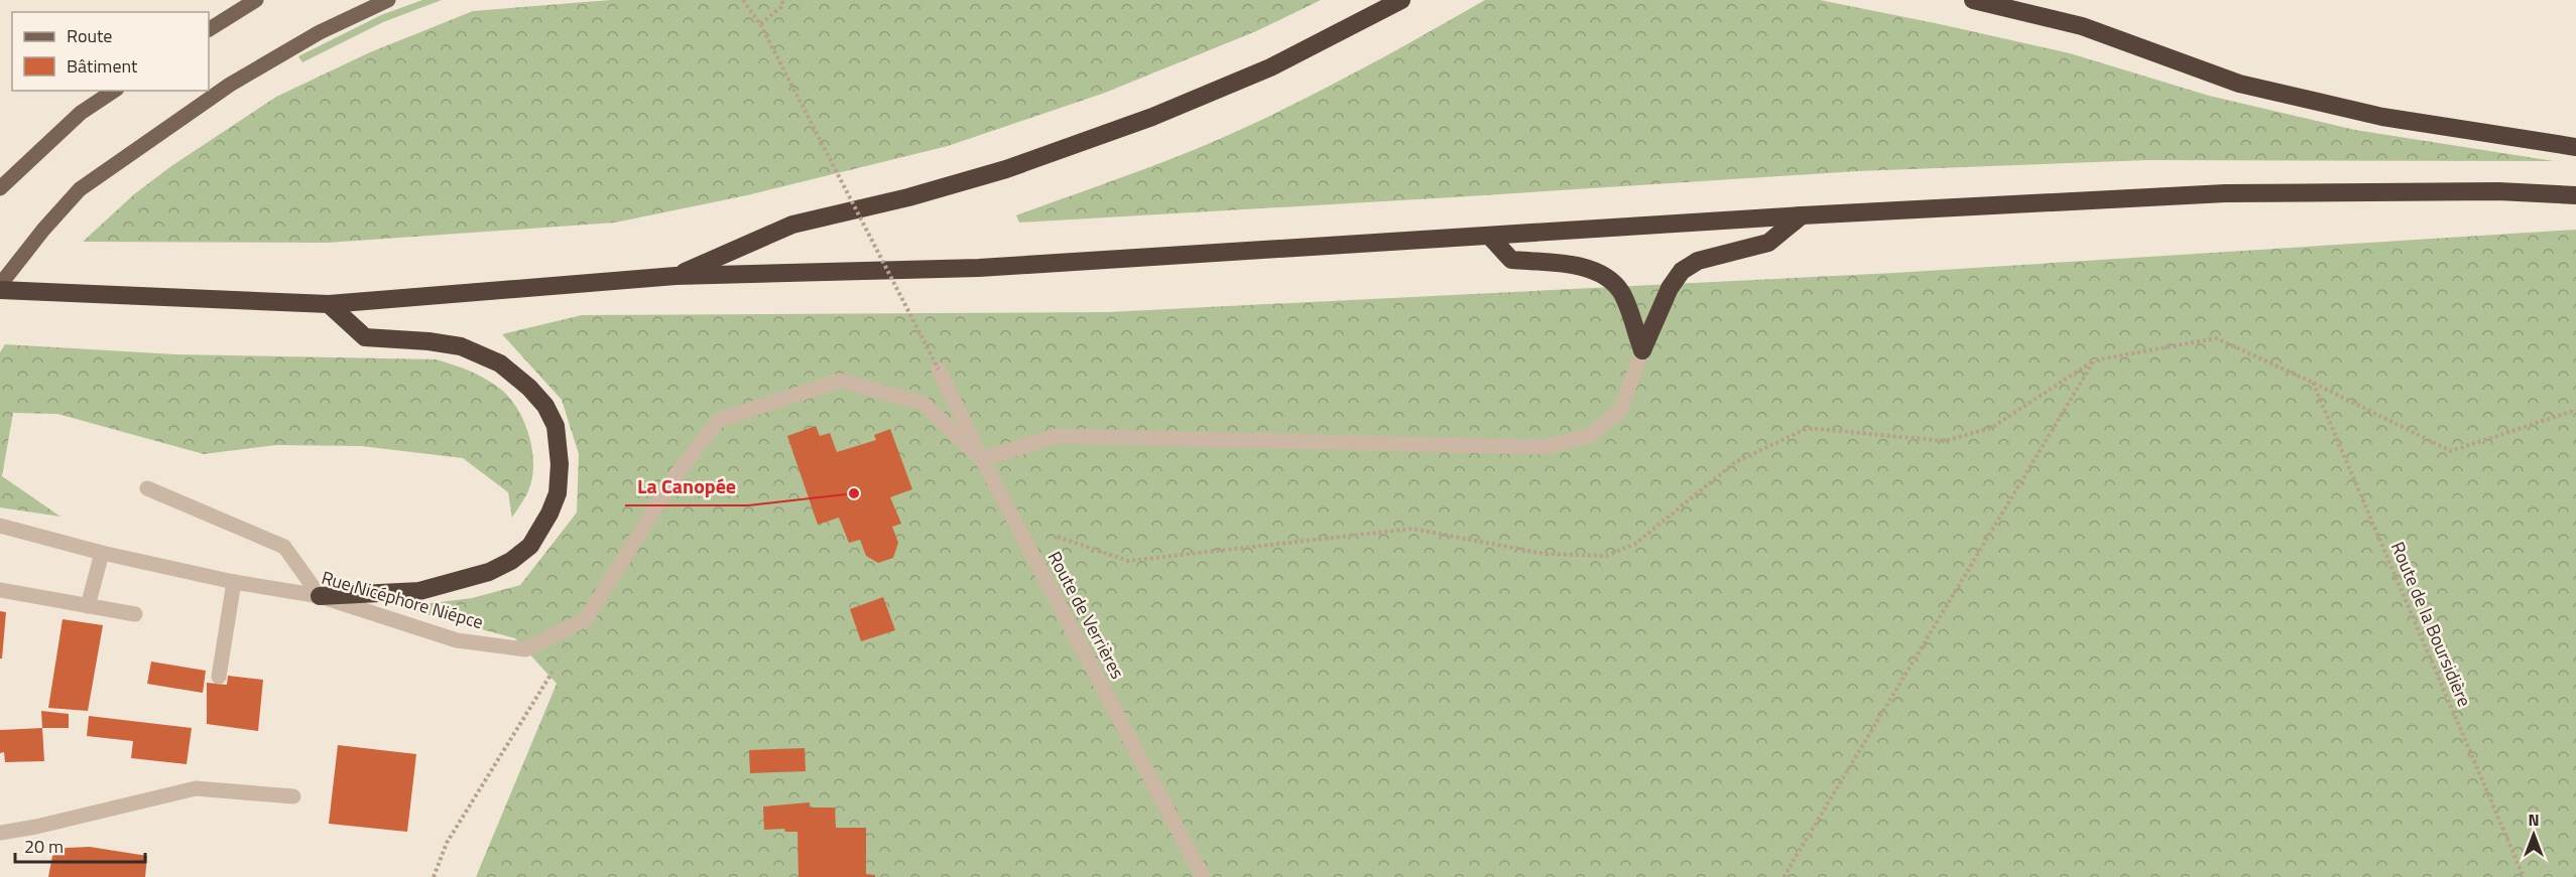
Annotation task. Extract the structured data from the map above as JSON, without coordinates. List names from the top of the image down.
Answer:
{
  "streets": {
    "street": ["Rue Nicéphore Niépce", "Route de Verrières"],
    "path": ["Route de la Boursidière"]
  },
  "crossings": [
    ["Rue Nicéphore Niépce", "Route de Verrières"]
  ],
  "places": ["La Canopée"],
  "legend": ["Route", "Bâtiment"],
  "scale_bar": "20 m",
  "north": "top"
}
